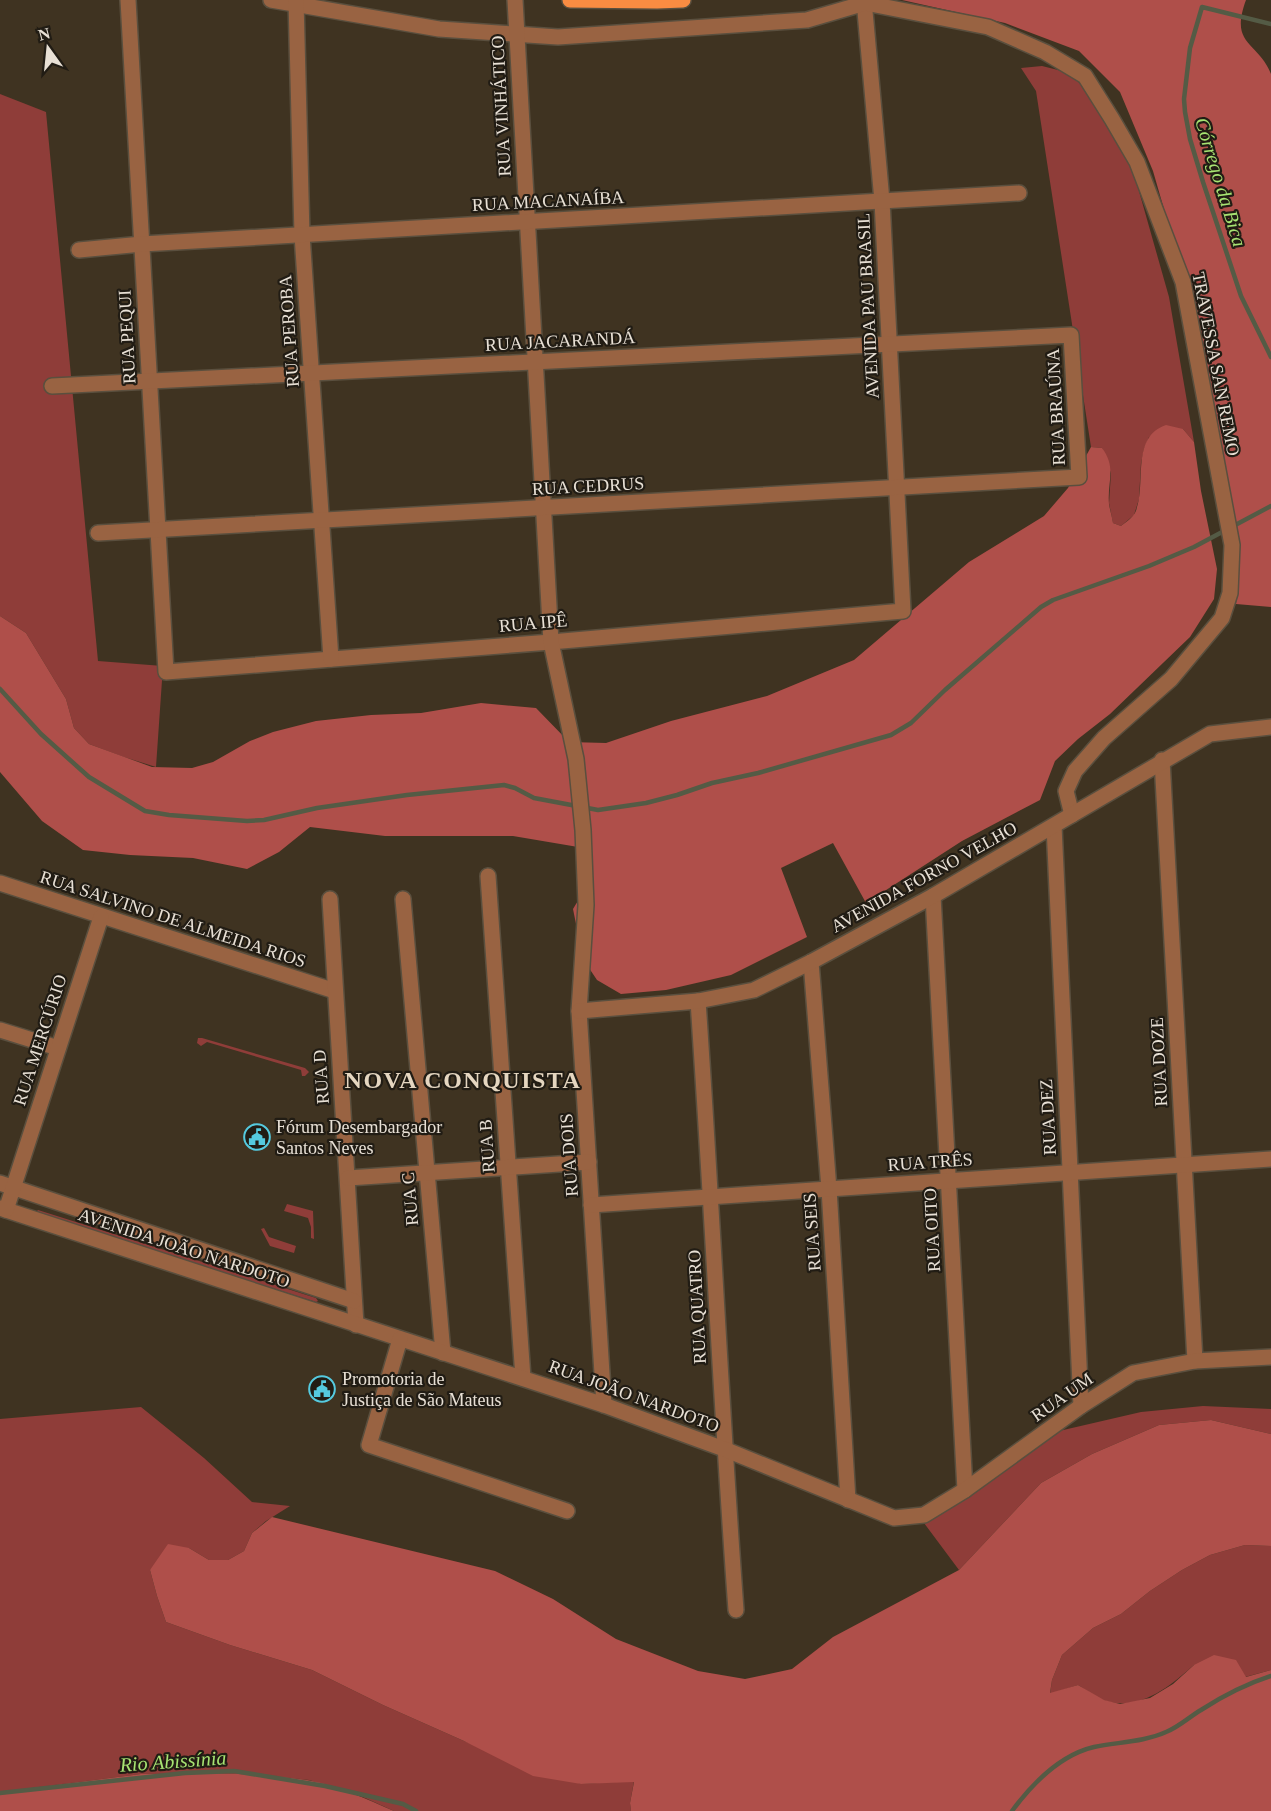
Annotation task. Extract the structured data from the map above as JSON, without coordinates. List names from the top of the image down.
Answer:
{
  "streets": {
    "street": [
      "RUA VINHÁTICO",
      "RUA MACANAÍBA",
      "AVENIDA PAU BRASIL",
      "RUA PEROBA",
      "RUA PEQUI",
      "RUA JACARANDÁ",
      "TRAVESSA SAN REMO",
      "RUA BRAÚNA",
      "RUA CEDRUS",
      "RUA IPÊ",
      "AVENIDA FORNO VELHO",
      "RUA SALVINO DE ALMEIDA RIOS",
      "RUA MERCÚRIO",
      "RUA DOZE",
      "RUA D",
      "RUA DEZ",
      "RUA B",
      "RUA DOIS",
      "RUA TRÊS",
      "RUA C",
      "RUA OITO",
      "RUA SEIS",
      "AVENIDA JOÃO NARDOTO",
      "RUA QUATRO",
      "RUA JOÃO NARDOTO",
      "RUA UM"
    ]
  },
  "crossings": [
    ["RUA VINHÁTICO", "RUA MACANAÍBA"],
    ["RUA VINHÁTICO", "RUA JACARANDÁ"],
    ["RUA VINHÁTICO", "RUA CEDRUS"],
    ["RUA VINHÁTICO", "RUA IPÊ"],
    ["RUA VINHÁTICO", "RUA DOIS"],
    ["RUA MACANAÍBA", "AVENIDA PAU BRASIL"],
    ["RUA MACANAÍBA", "RUA PEROBA"],
    ["RUA MACANAÍBA", "RUA PEQUI"],
    ["AVENIDA PAU BRASIL", "RUA JACARANDÁ"],
    ["AVENIDA PAU BRASIL", "TRAVESSA SAN REMO"],
    ["AVENIDA PAU BRASIL", "RUA CEDRUS"],
    ["AVENIDA PAU BRASIL", "RUA IPÊ"],
    ["RUA PEROBA", "RUA JACARANDÁ"],
    ["RUA PEROBA", "RUA CEDRUS"],
    ["RUA PEROBA", "RUA IPÊ"],
    ["RUA PEQUI", "RUA JACARANDÁ"],
    ["RUA PEQUI", "RUA CEDRUS"],
    ["RUA PEQUI", "RUA IPÊ"],
    ["RUA JACARANDÁ", "RUA BRAÚNA"],
    ["TRAVESSA SAN REMO", "AVENIDA FORNO VELHO"],
    ["RUA BRAÚNA", "RUA CEDRUS"],
    ["RUA IPÊ", "RUA DOIS"],
    ["AVENIDA FORNO VELHO", "RUA DOZE"],
    ["AVENIDA FORNO VELHO", "RUA DEZ"],
    ["AVENIDA FORNO VELHO", "RUA DOIS"],
    ["AVENIDA FORNO VELHO", "RUA OITO"],
    ["AVENIDA FORNO VELHO", "RUA SEIS"],
    ["AVENIDA FORNO VELHO", "RUA QUATRO"],
    ["RUA SALVINO DE ALMEIDA RIOS", "RUA MERCÚRIO"],
    ["RUA SALVINO DE ALMEIDA RIOS", "RUA D"],
    ["RUA MERCÚRIO", "AVENIDA JOÃO NARDOTO"],
    ["RUA DOZE", "RUA TRÊS"],
    ["RUA DOZE", "RUA UM"],
    ["RUA D", "AVENIDA JOÃO NARDOTO"],
    ["RUA D", "RUA JOÃO NARDOTO"],
    ["RUA DEZ", "RUA TRÊS"],
    ["RUA DEZ", "RUA UM"],
    ["RUA B", "RUA JOÃO NARDOTO"],
    ["RUA DOIS", "RUA TRÊS"],
    ["RUA DOIS", "RUA JOÃO NARDOTO"],
    ["RUA TRÊS", "RUA OITO"],
    ["RUA TRÊS", "RUA SEIS"],
    ["RUA TRÊS", "RUA QUATRO"],
    ["RUA C", "RUA JOÃO NARDOTO"],
    ["RUA OITO", "RUA UM"],
    ["RUA SEIS", "RUA JOÃO NARDOTO"],
    ["AVENIDA JOÃO NARDOTO", "RUA JOÃO NARDOTO"],
    ["RUA QUATRO", "RUA JOÃO NARDOTO"],
    ["RUA JOÃO NARDOTO", "RUA UM"]
  ],
  "districts": ["NOVA CONQUISTA"],
  "water": ["Córrego da Bica", "Rio Abissínia"],
  "places": {
    "public building": ["Fórum Desembargador Santos Neves", "Promotoria de Justiça de São Mateus"]
  },
  "north": "top"
}
